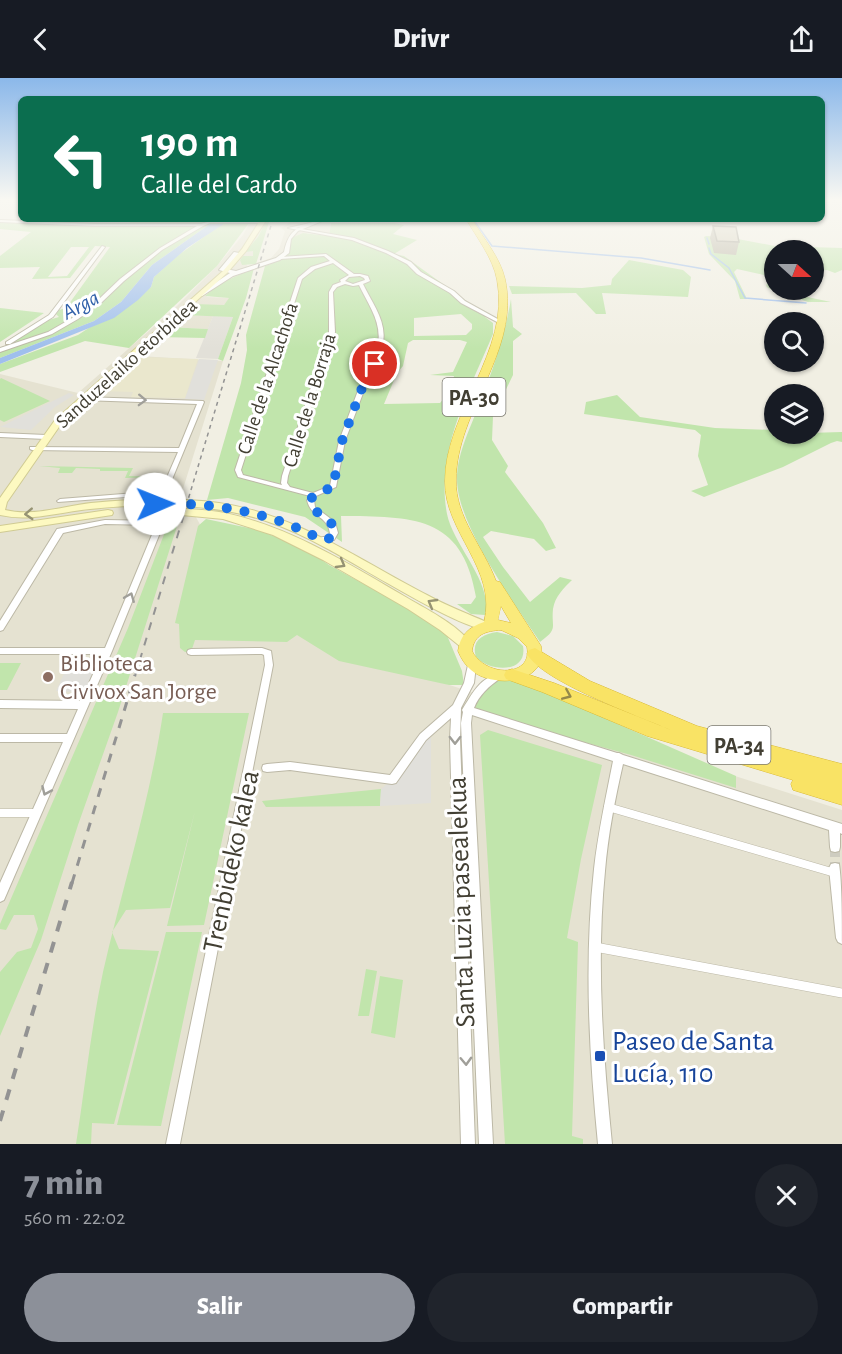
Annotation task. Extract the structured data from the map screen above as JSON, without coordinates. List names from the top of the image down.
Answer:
{
  "streets": {
    "highway": ["PA-30", "PA-34"],
    "main road": ["Sanduzelaiko etorbidea"],
    "street": [
      "Calle de la Alcachofa",
      "Calle de la Borraja",
      "Trenbideko kalea",
      "Santa Luzia pasealekua"
    ]
  },
  "crossings": [
    ["Calle de la Alcachofa", "Calle de la Borraja"],
    ["PA-30", "PA-34"],
    ["PA-30", "Santa Luzia pasealekua"],
    ["Trenbideko kalea", "Santa Luzia pasealekua"]
  ],
  "water": ["Arga"],
  "places": {
    "other": ["Biblioteca Civivox San Jorge"],
    "transit": ["Paseo de Santa Lucía, 110"]
  },
  "north": "right",
  "page": {
    "header": "Drivr",
    "turn": ["190 m", "Calle del Cardo"],
    "heading": ["7 min", "560 m · 22:02"],
    "buttons": ["Salir", "Compartir"]
  }
}
